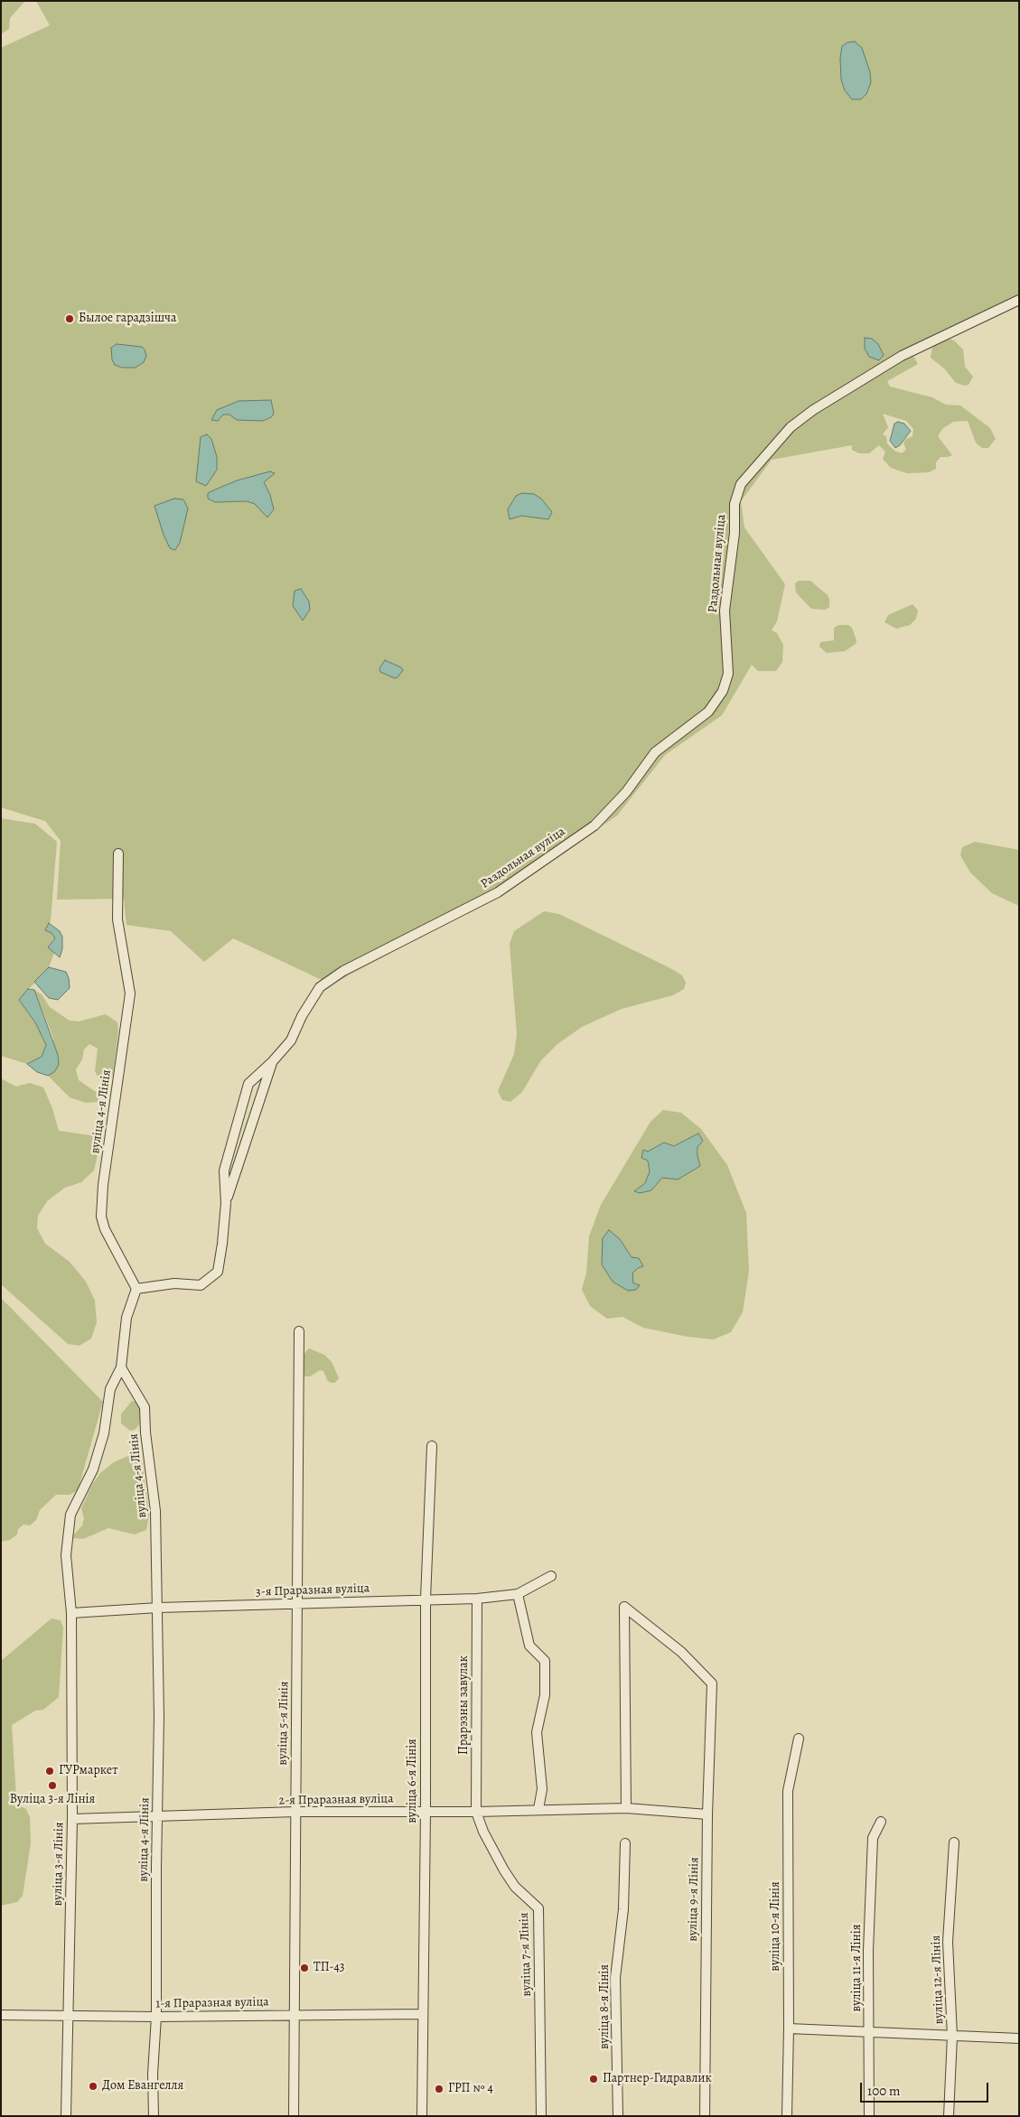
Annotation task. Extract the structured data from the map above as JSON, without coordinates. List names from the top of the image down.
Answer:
{
  "streets": {
    "street": [
      "Раздольная вуліца",
      "вуліца 4-я Лінія",
      "3-я Праразная вуліца",
      "Прарэзны завулак",
      "вуліца 5-я Лінія",
      "вуліца 6-я Лінія",
      "2-я Праразная вуліца",
      "вуліца 3-я Лінія",
      "вуліца 9-я Лінія",
      "вуліца 10-я Лінія",
      "вуліца 7-я Лінія",
      "вуліца 11-я Лінія",
      "вуліца 12-я Лінія",
      "1-я Праразная вуліца",
      "вуліца 8-я Лінія"
    ]
  },
  "crossings": [
    ["вуліца 4-я Лінія", "3-я Праразная вуліца"],
    ["вуліца 4-я Лінія", "2-я Праразная вуліца"],
    ["вуліца 4-я Лінія", "вуліца 3-я Лінія"],
    ["вуліца 4-я Лінія", "1-я Праразная вуліца"],
    ["3-я Праразная вуліца", "Прарэзны завулак"],
    ["3-я Праразная вуліца", "вуліца 5-я Лінія"],
    ["3-я Праразная вуліца", "вуліца 6-я Лінія"],
    ["3-я Праразная вуліца", "вуліца 3-я Лінія"],
    ["Прарэзны завулак", "2-я Праразная вуліца"],
    ["Прарэзны завулак", "вуліца 7-я Лінія"],
    ["вуліца 5-я Лінія", "2-я Праразная вуліца"],
    ["вуліца 5-я Лінія", "1-я Праразная вуліца"],
    ["вуліца 6-я Лінія", "2-я Праразная вуліца"],
    ["вуліца 6-я Лінія", "1-я Праразная вуліца"],
    ["2-я Праразная вуліца", "вуліца 3-я Лінія"],
    ["2-я Праразная вуліца", "вуліца 9-я Лінія"],
    ["2-я Праразная вуліца", "вуліца 7-я Лінія"],
    ["вуліца 3-я Лінія", "1-я Праразная вуліца"]
  ],
  "places": [
    "Былое гарадзішча",
    "ГУРмаркет",
    "Вуліца 3-я Лінія",
    "ТП-43",
    "Партнер-Гидравлик",
    "Дом Евангелля",
    "ГРП № 4"
  ],
  "scale_bar": "100 m"
}
